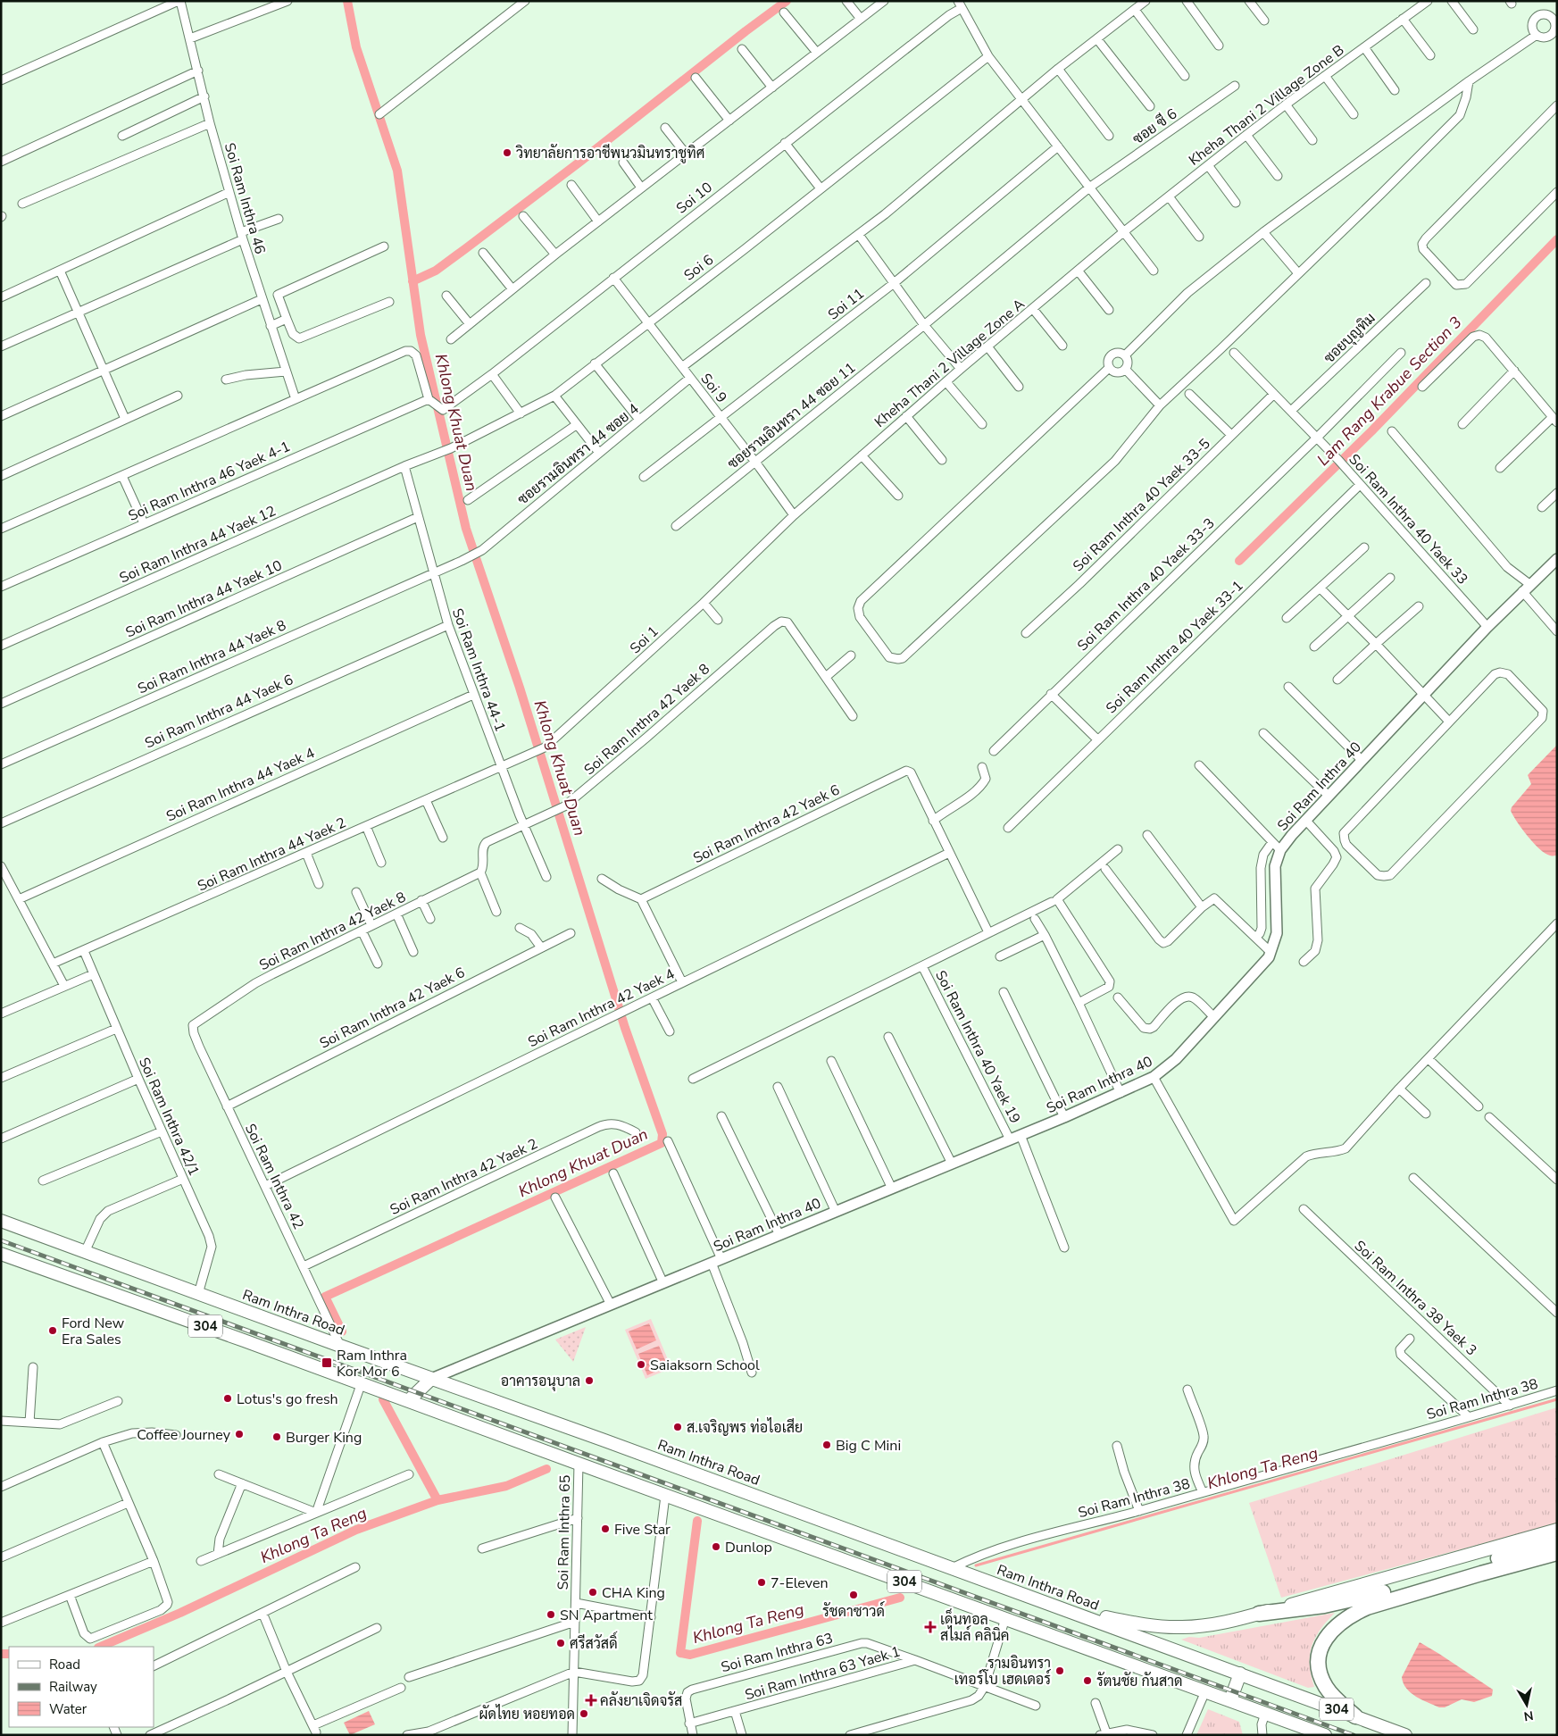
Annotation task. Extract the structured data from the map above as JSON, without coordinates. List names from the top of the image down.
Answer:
{
  "streets": {
    "main road": ["Ram Inthra Road", "304"],
    "street": [
      "Kheha Thani 2 Village Zone B",
      "ซอย ซี 6",
      "Soi 10",
      "Soi Ram Inthra 46",
      "Soi 6",
      "Soi 11",
      "ซอยบุญทิม",
      "Kheha Thani 2 Village Zone A",
      "Soi 9",
      "ซอยรามอินทรา 44 ซอย 11",
      "ซอยรามอินทรา 44 ซอย 4",
      "Soi Ram Inthra 46 Yaek 4-1",
      "Soi Ram Inthra 40 Yaek 33-5",
      "Soi Ram Inthra 40 Yaek 33",
      "Soi Ram Inthra 44 Yaek 12",
      "Soi Ram Inthra 40 Yaek 33-3",
      "Soi Ram Inthra 44 Yaek 10",
      "Soi 1",
      "Soi Ram Inthra 40 Yaek 33-1",
      "Soi Ram Inthra 44 Yaek 8",
      "Soi Ram Inthra 44-1",
      "Soi Ram Inthra 44 Yaek 6",
      "Soi Ram Inthra 42 Yaek 8",
      "Soi Ram Inthra 44 Yaek 4",
      "Soi Ram Inthra 40",
      "Soi Ram Inthra 42 Yaek 6",
      "Soi Ram Inthra 44 Yaek 2",
      "Soi Ram Inthra 42 Yaek 4",
      "Soi Ram Inthra 40 Yaek 19",
      "Soi Ram Inthra 42/1",
      "Soi Ram Inthra 42",
      "Soi Ram Inthra 42 Yaek 2",
      "Soi Ram Inthra 38 Yaek 3",
      "Soi Ram Inthra 38",
      "Soi Ram Inthra 65",
      "Soi Ram Inthra 63",
      "Soi Ram Inthra 63 Yaek 1"
    ]
  },
  "crossings": [
    ["Kheha Thani 2 Village Zone B", "Kheha Thani 2 Village Zone A"],
    ["ซอย ซี 6", "ซอยรามอินทรา 44 ซอย 11"],
    ["Soi 10", "Soi 9"],
    ["Soi 10", "Soi Ram Inthra 46 Yaek 4-1"],
    ["Soi 6", "Soi 9"],
    ["Soi 6", "Soi Ram Inthra 44 Yaek 12"],
    ["Soi 6", "Soi Ram Inthra 44-1"],
    ["Soi 11", "Soi 9"],
    ["ซอยบุญทิม", "Soi Ram Inthra 40 Yaek 33"],
    ["Kheha Thani 2 Village Zone A", "Soi 9"],
    ["Kheha Thani 2 Village Zone A", "Soi 1"],
    ["Soi 9", "ซอยรามอินทรา 44 ซอย 11"],
    ["Soi 9", "ซอยรามอินทรา 44 ซอย 4"],
    ["Soi 9", "Soi 1"],
    ["ซอยรามอินทรา 44 ซอย 4", "Soi Ram Inthra 44 Yaek 8"],
    ["Soi Ram Inthra 40 Yaek 33-5", "Soi Ram Inthra 40 Yaek 33"],
    ["Soi Ram Inthra 40 Yaek 33", "Soi Ram Inthra 40 Yaek 33-3"],
    ["Soi Ram Inthra 40 Yaek 33", "Soi Ram Inthra 40 Yaek 33-1"],
    ["Soi Ram Inthra 40 Yaek 33", "Soi Ram Inthra 40"],
    ["Soi Ram Inthra 44 Yaek 12", "Soi Ram Inthra 44-1"],
    ["Soi Ram Inthra 44 Yaek 10", "Soi Ram Inthra 44-1"],
    ["Soi 1", "Soi Ram Inthra 44-1"],
    ["Soi 1", "Soi Ram Inthra 44 Yaek 2"],
    ["Soi Ram Inthra 44 Yaek 8", "Soi Ram Inthra 44-1"],
    ["Soi Ram Inthra 44-1", "Soi Ram Inthra 44 Yaek 6"],
    ["Soi Ram Inthra 44-1", "Soi Ram Inthra 42 Yaek 8"],
    ["Soi Ram Inthra 44-1", "Soi Ram Inthra 44 Yaek 4"],
    ["Soi Ram Inthra 44-1", "Soi Ram Inthra 44 Yaek 2"],
    ["Soi Ram Inthra 42 Yaek 8", "Soi Ram Inthra 42"],
    ["Soi Ram Inthra 40", "Soi Ram Inthra 40 Yaek 19"],
    ["Soi Ram Inthra 40", "Ram Inthra Road"],
    ["Soi Ram Inthra 42 Yaek 6", "Soi Ram Inthra 42"],
    ["Soi Ram Inthra 44 Yaek 2", "Soi Ram Inthra 42/1"],
    ["Soi Ram Inthra 42 Yaek 4", "Soi Ram Inthra 42"],
    ["Soi Ram Inthra 42/1", "Ram Inthra Road"],
    ["Soi Ram Inthra 42", "Soi Ram Inthra 42 Yaek 2"],
    ["Soi Ram Inthra 42", "Ram Inthra Road"],
    ["Soi Ram Inthra 38 Yaek 3", "Soi Ram Inthra 38"],
    ["Ram Inthra Road", "Soi Ram Inthra 38"],
    ["304", "Soi Ram Inthra 65"],
    ["Soi Ram Inthra 63", "Soi Ram Inthra 63 Yaek 1"]
  ],
  "water": ["Lam Rang Krabue Section 3", "Khlong Khuat Duan", "Khlong Ta Reng"],
  "places": {
    "other": [
      "วิทยาลัยการอาชีพนวมินทราชูทิศ",
      "Ford New Era Sales",
      "Saiaksorn School",
      "อาคารอนุบาล",
      "Lotus's go fresh",
      "ส.เจริญพร ท่อไอเสีย",
      "Coffee Journey",
      "Burger King",
      "Big C Mini",
      "Five Star",
      "Dunlop",
      "7-Eleven",
      "CHA King",
      "รัชดาซาวด์",
      "SN Apartment",
      "ศรีสวัสดิ์",
      "รามอินทรา เทอร์โบ เฮดเดอร์",
      "รัตนชัย กันสาด",
      "ผัดไทย หอยทอด"
    ],
    "transit": ["Ram Inthra Kor Mor 6"],
    "health": ["เด็นทอล สไมล์ คลินิค", "คลังยาเจิดจรัส"]
  },
  "legend": ["Road", "Railway", "Water"],
  "north": "bottom"
}
